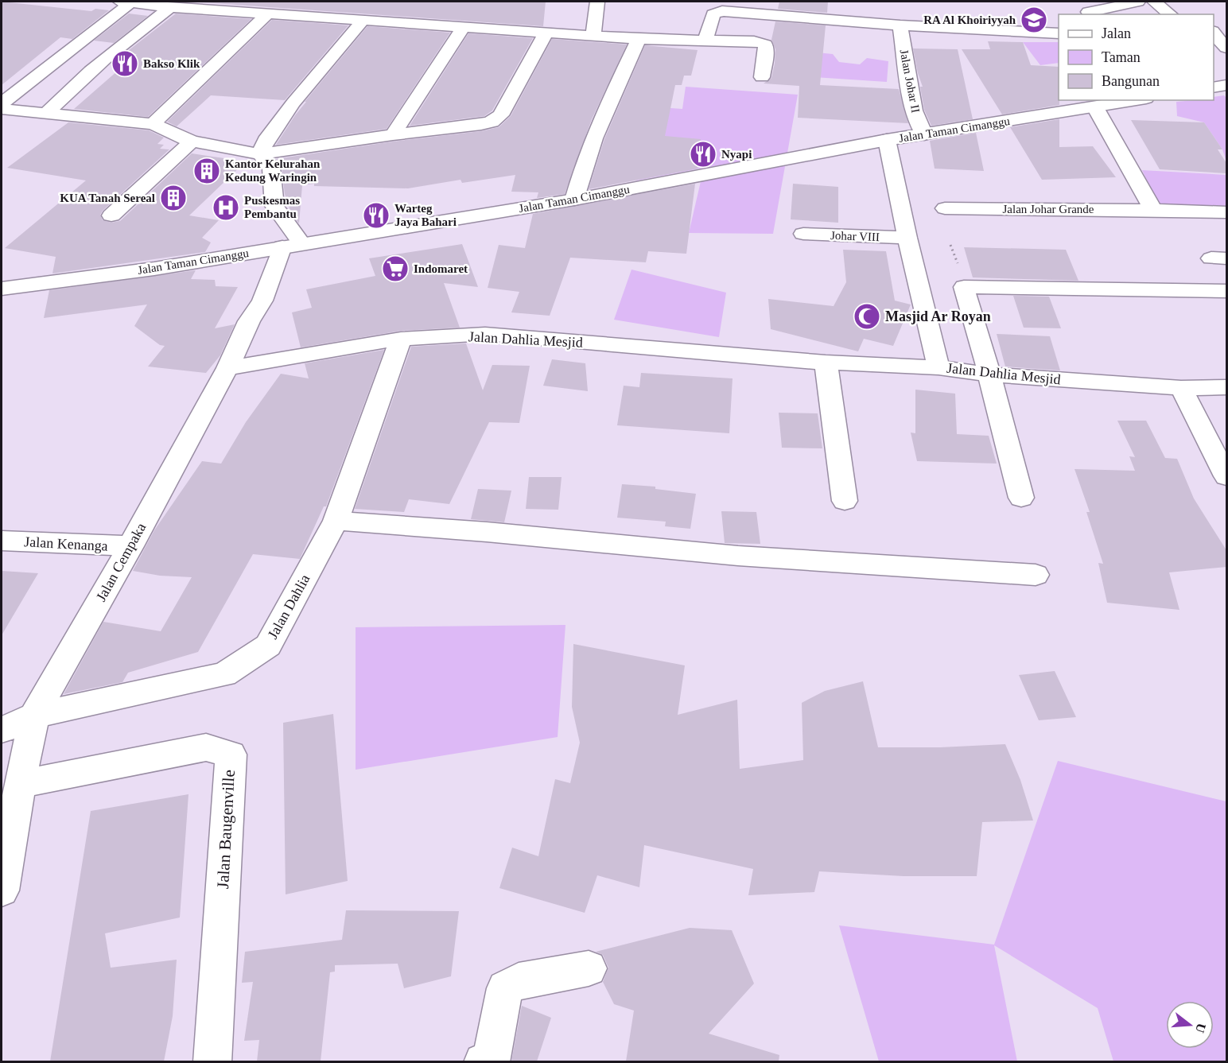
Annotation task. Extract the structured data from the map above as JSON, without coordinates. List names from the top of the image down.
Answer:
{
  "streets": {
    "street": [
      "Jalan Johar II",
      "Jalan Taman Cimanggu",
      "Jalan Johar Grande",
      "Johar VIII",
      "Jalan Dahlia Mesjid",
      "Jalan Kenanga",
      "Jalan Cempaka",
      "Jalan Dahlia",
      "Jalan Baugenville"
    ]
  },
  "crossings": [
    ["Jalan Johar II", "Jalan Taman Cimanggu"],
    ["Jalan Taman Cimanggu", "Jalan Cempaka"],
    ["Jalan Dahlia Mesjid", "Jalan Cempaka"],
    ["Jalan Dahlia Mesjid", "Jalan Dahlia"],
    ["Jalan Kenanga", "Jalan Cempaka"],
    ["Jalan Cempaka", "Jalan Dahlia"],
    ["Jalan Cempaka", "Jalan Baugenville"]
  ],
  "places": {
    "school or university": ["RA Al Khoiriyyah"],
    "restaurant": ["Bakso Klik", "Nyapi", "Warteg Jaya Bahari"],
    "building": ["Kantor Kelurahan Kedung Waringin", "KUA Tanah Sereal"],
    "hospital": ["Puskesmas Pembantu"],
    "supermarket": ["Indomaret"],
    "mosque": ["Masjid Ar Royan"]
  },
  "legend": ["Jalan", "Taman", "Bangunan"],
  "north": "right"
}
